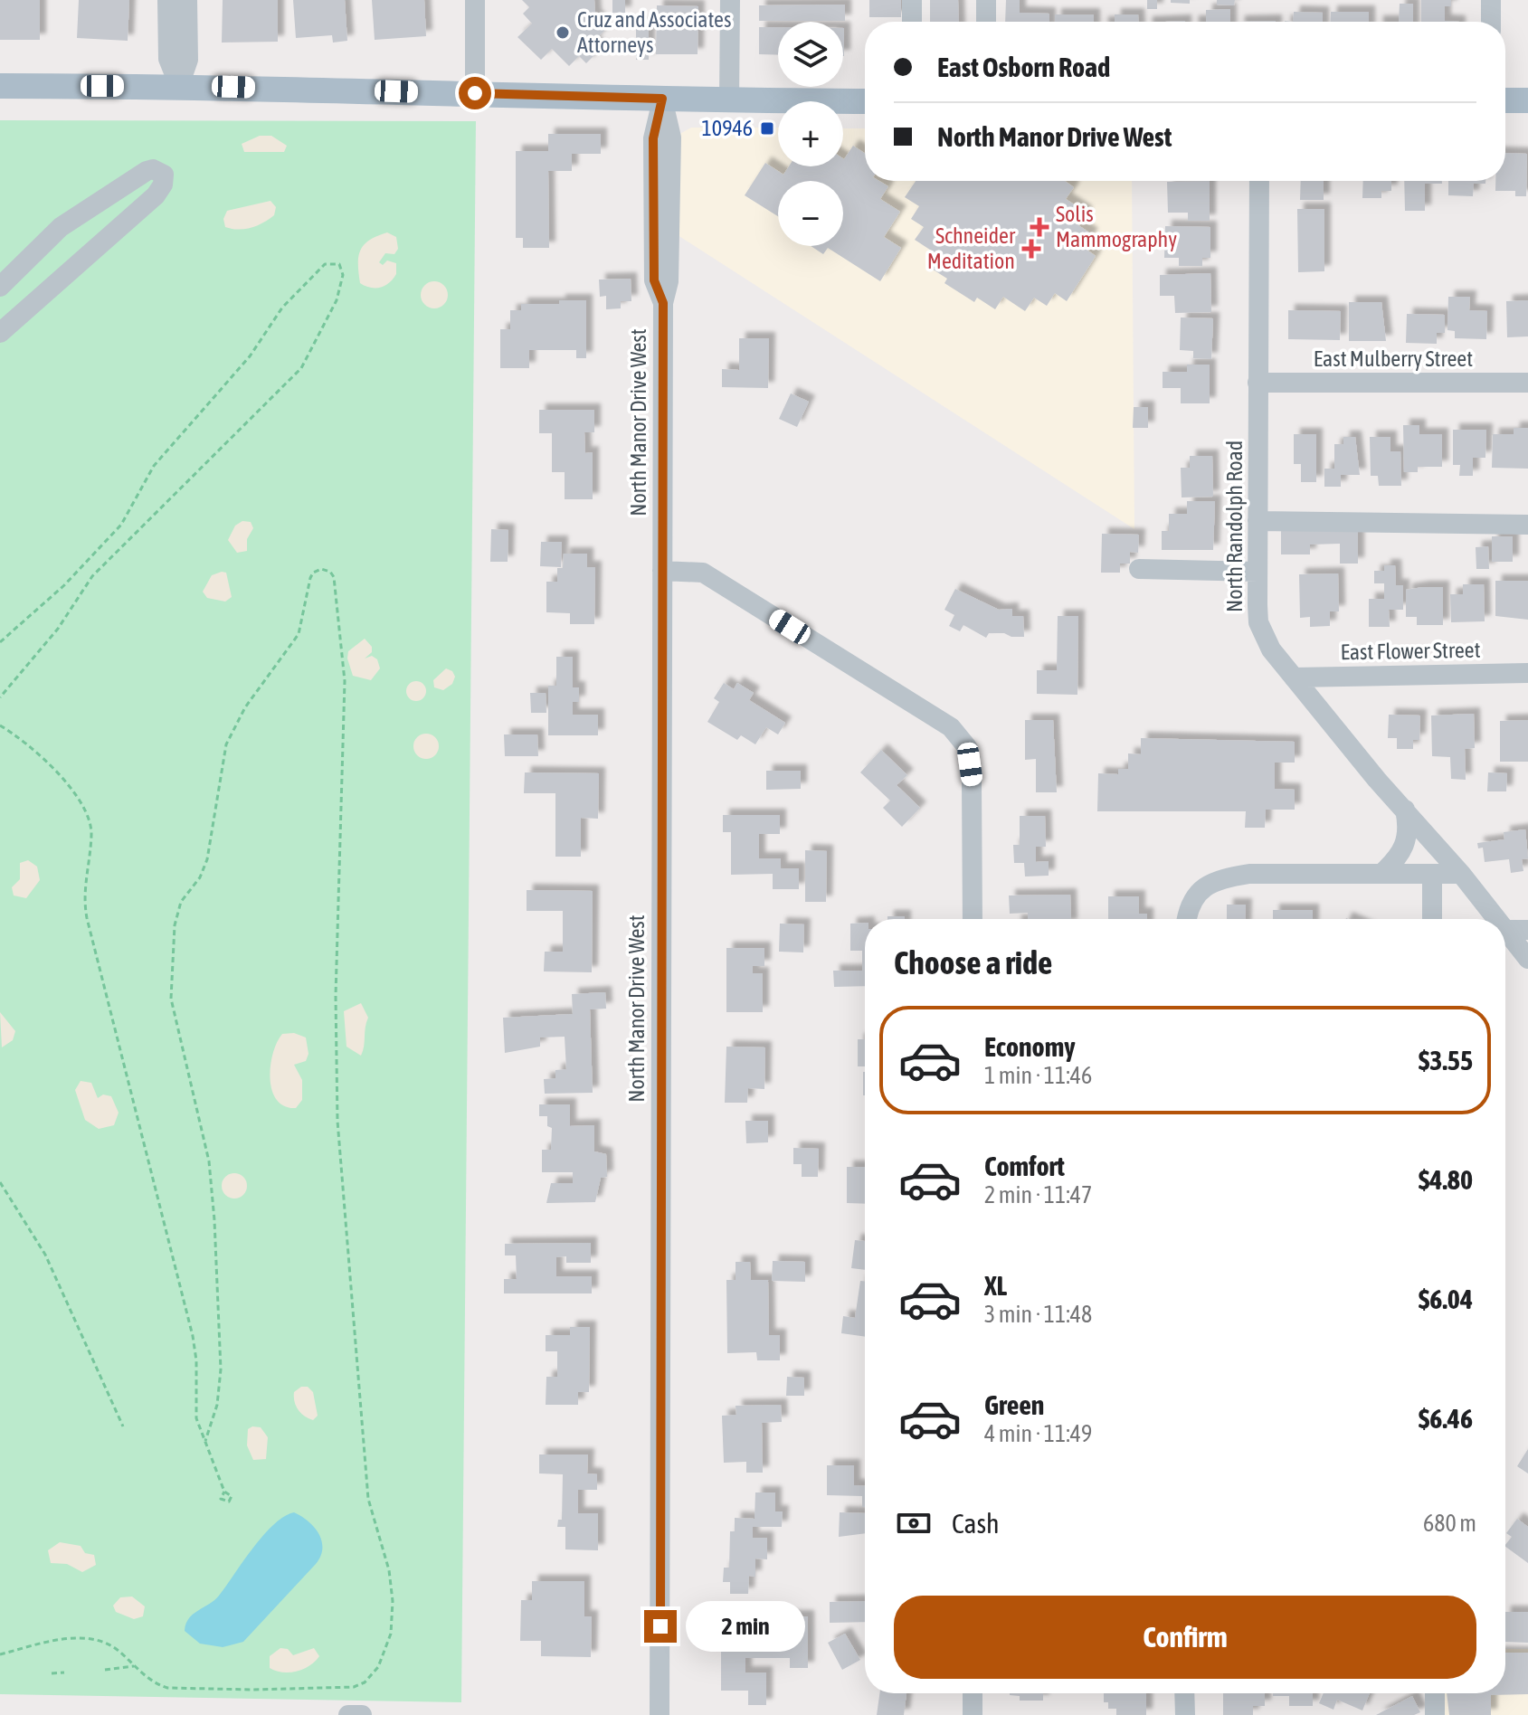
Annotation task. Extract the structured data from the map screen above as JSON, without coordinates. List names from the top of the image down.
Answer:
{
  "streets": {
    "street": [
      "East Mulberry Street",
      "North Manor Drive West",
      "North Randolph Road",
      "East Flower Street"
    ]
  },
  "crossings": [
    ["East Mulberry Street", "North Randolph Road"],
    ["North Randolph Road", "East Flower Street"]
  ],
  "places": {
    "other": ["Cruz and Associates Attorneys"],
    "transit": ["10946"],
    "health": ["Solis Mammography", "Schneider Meditation"]
  },
  "page": {
    "map_buttons": ["+", "−"],
    "banner": ["East Osborn Road", "North Manor Drive West"],
    "heading": "Choose a ride",
    "list": [
      {
        "name": "Economy",
        "note": "1 min · 11:46",
        "value": "$3.55"
      },
      {
        "name": "Comfort",
        "note": "2 min · 11:47",
        "value": "$4.80"
      },
      {
        "name": "XL",
        "note": "3 min · 11:48",
        "value": "$6.04"
      },
      {
        "name": "Green",
        "note": "4 min · 11:49",
        "value": "$6.46"
      }
    ],
    "pay": ["Cash", "680 m"],
    "buttons": "Confirm",
    "bubble": "2 min"
  }
}
